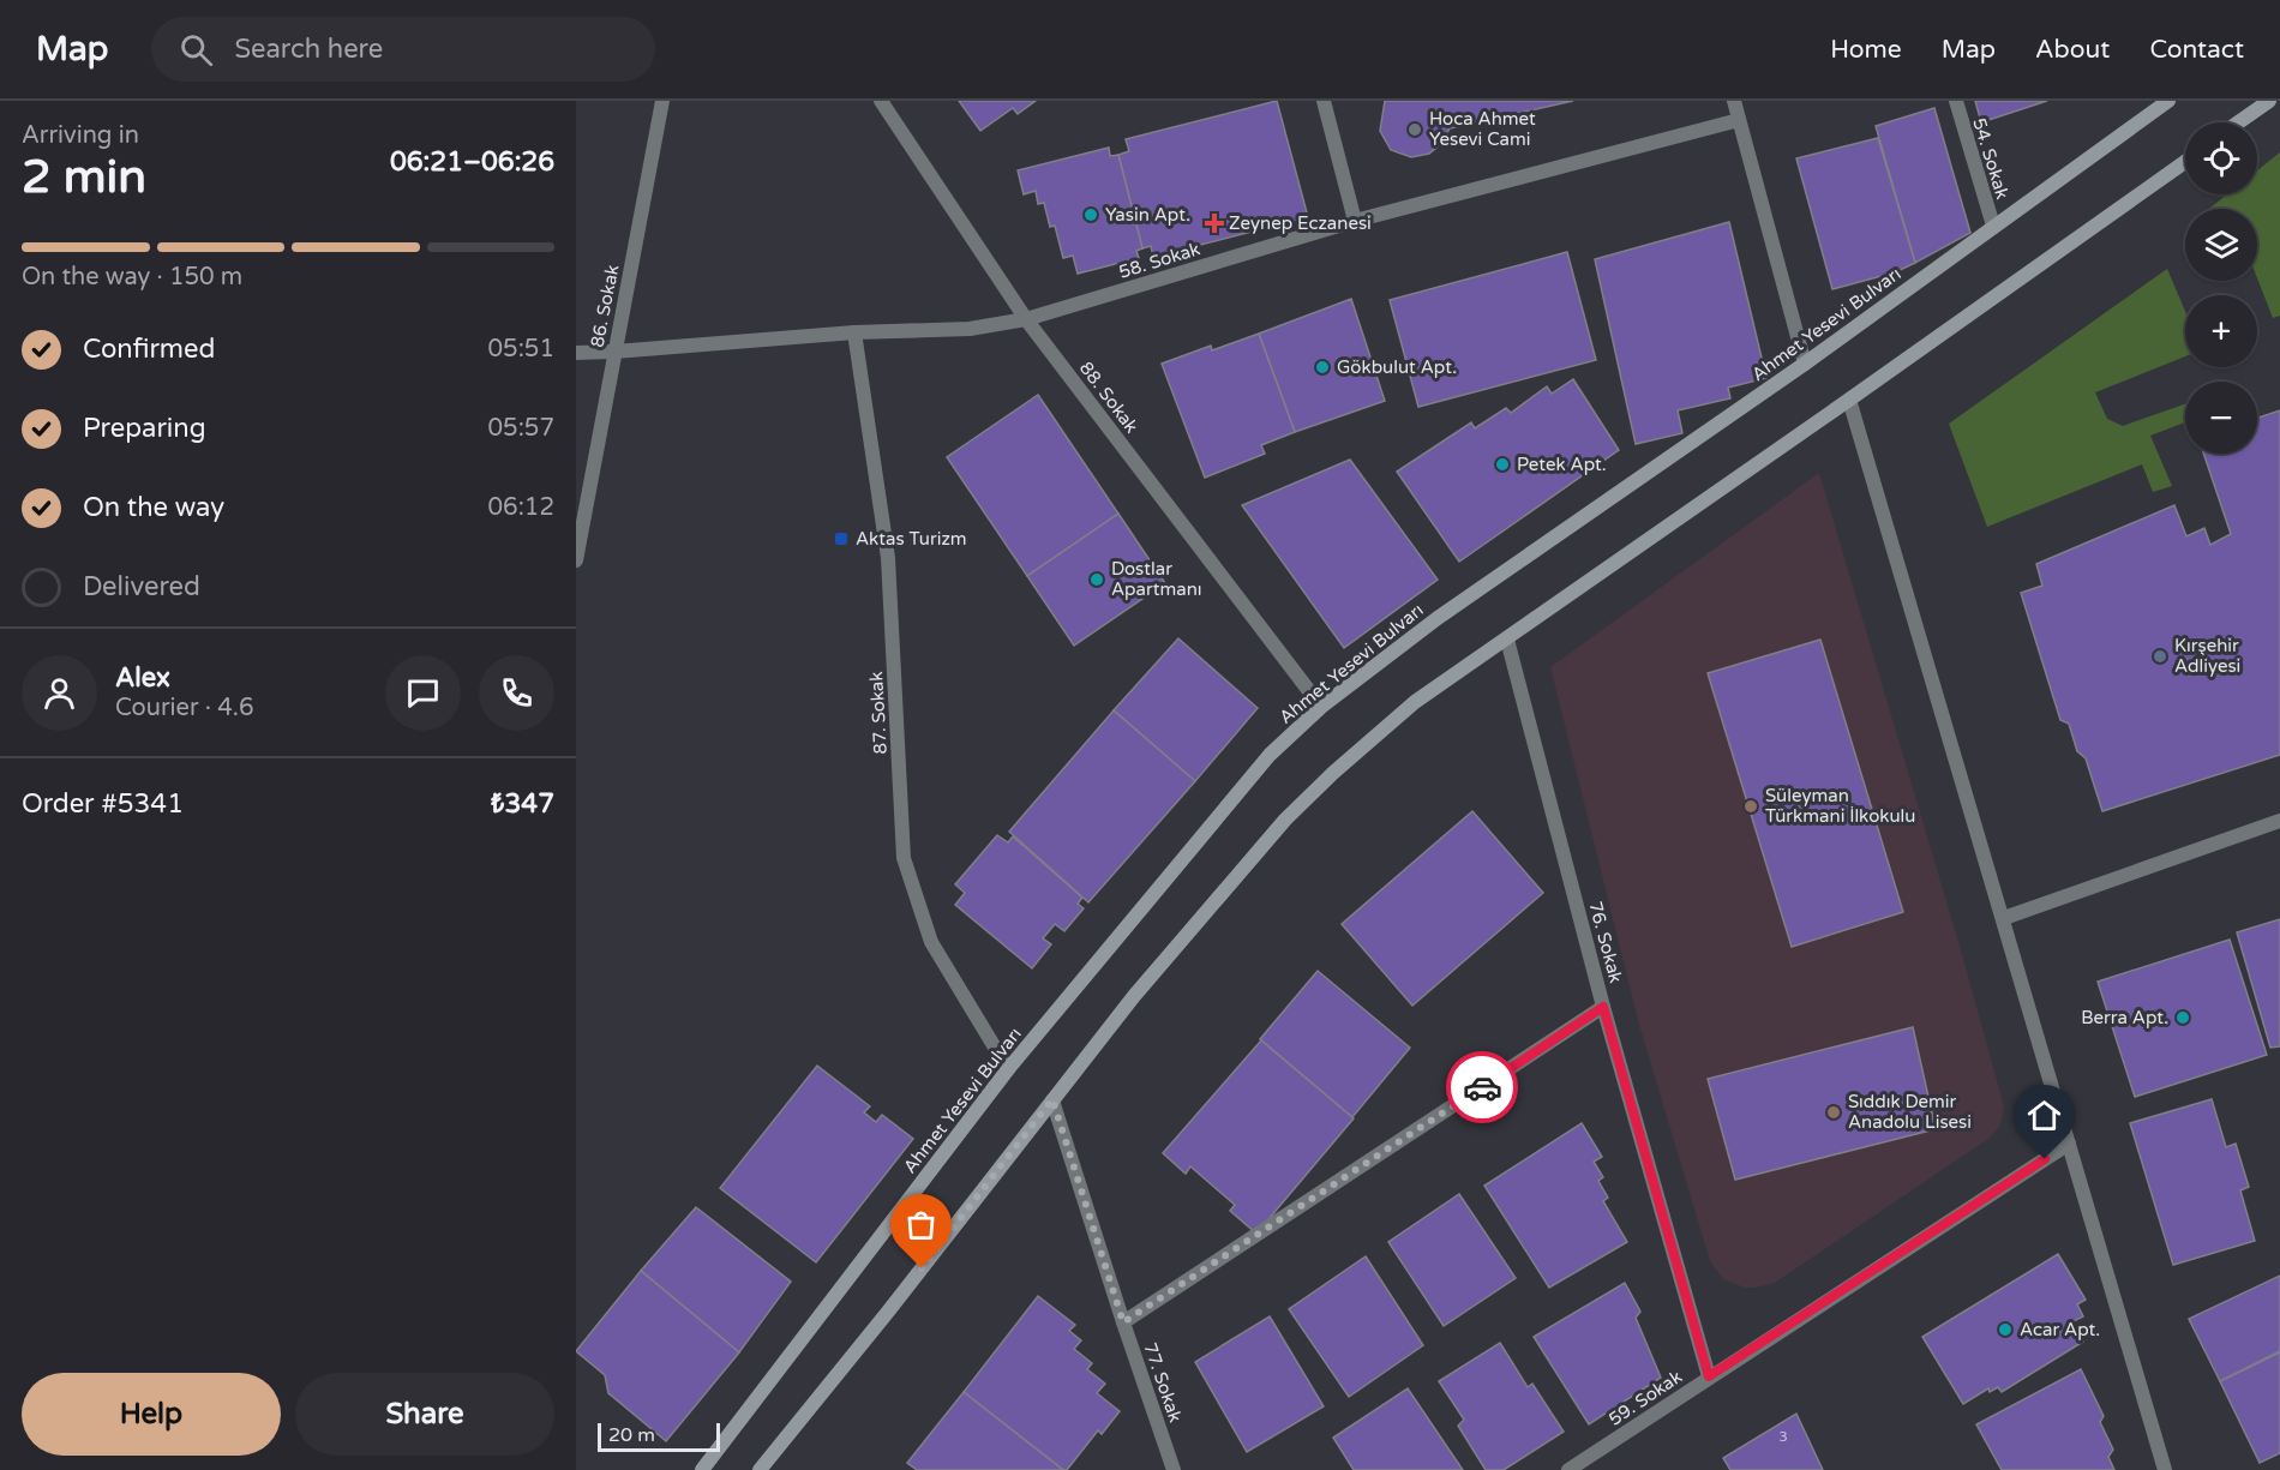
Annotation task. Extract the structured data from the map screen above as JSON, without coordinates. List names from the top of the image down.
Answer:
{
  "streets": {
    "main road": ["Ahmet Yesevi Bulvarı"],
    "street": [
      "54. Sokak",
      "58. Sokak",
      "86. Sokak",
      "88. Sokak",
      "87. Sokak",
      "76. Sokak",
      "77. Sokak",
      "59. Sokak"
    ]
  },
  "crossings": [
    ["54. Sokak", "Ahmet Yesevi Bulvarı"],
    ["58. Sokak", "86. Sokak"],
    ["58. Sokak", "88. Sokak"],
    ["58. Sokak", "87. Sokak"],
    ["Ahmet Yesevi Bulvarı", "88. Sokak"],
    ["Ahmet Yesevi Bulvarı", "87. Sokak"],
    ["76. Sokak", "59. Sokak"]
  ],
  "places": {
    "other": [
      "Hoca Ahmet Yesevi Cami",
      "Yasin Apt.",
      "Gökbulut Apt.",
      "Petek Apt.",
      "Dostlar Apartmanı",
      "Kırşehir Adliyesi",
      "Süleyman Türkmani İlkokulu",
      "Berra Apt.",
      "Sıddık Demir Anadolu Lisesi",
      "Acar Apt."
    ],
    "health": ["Zeynep Eczanesi"],
    "transit": ["Aktas Turizm"]
  },
  "house_numbers": ["3"],
  "scale_bar": "20 m",
  "page": {
    "header": "Map",
    "search": "Search here",
    "nav": [
      "Home",
      "Map",
      "About",
      "Contact"
    ],
    "heading": ["2 min", "Arriving in", "06:21–06:26"],
    "panel": [
      "Alex",
      "Courier · 4.6",
      "Order #5341",
      "₺347"
    ],
    "map_buttons": ["+", "−"],
    "bar": "On the way · 150 m",
    "list": [
      ["Confirmed", "05:51"],
      ["Preparing", "05:57"],
      ["On the way", "06:12"],
      "Delivered"
    ],
    "buttons": ["Help", "Share"],
    "scale": "20 m"
  }
}
